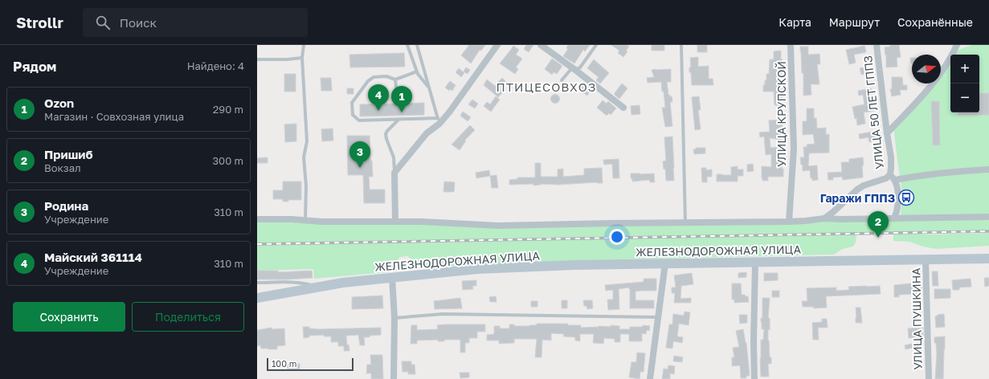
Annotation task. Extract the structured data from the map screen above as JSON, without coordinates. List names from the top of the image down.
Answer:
{
  "streets": {
    "main road": ["ЖЕЛЕЗНОДОРОЖНАЯ УЛИЦА"],
    "street": ["УЛИЦА 50 ЛЕТ ГППЗ", "УЛИЦА КРУПСКОЙ", "УЛИЦА ПУШКИНА"]
  },
  "crossings": [
    ["ЖЕЛЕЗНОДОРОЖНАЯ УЛИЦА", "УЛИЦА ПУШКИНА"]
  ],
  "districts": ["ПТИЦЕСОВХОЗ"],
  "places": {
    "bus stop": ["Гаражи ГППЗ"]
  },
  "scale_bar": "100 m",
  "north": "right",
  "page": {
    "header": "Strollr",
    "search": "Поиск",
    "nav": ["Карта", "Маршрут", "Сохранённые"],
    "heading": ["Рядом", "Найдено: 4"],
    "map_buttons": ["+", "−"],
    "pins": [
      "4",
      "1",
      "3",
      "2"
    ],
    "list": [
      {
        "mark": "1",
        "name": "Ozon",
        "note": "Магазин · Совхозная улица",
        "value": "290 m"
      },
      {
        "mark": "2",
        "name": "Пришиб",
        "note": "Вокзал",
        "value": "300 m"
      },
      {
        "mark": "3",
        "name": "Родина",
        "note": "Учреждение",
        "value": "310 m"
      },
      {
        "mark": "4",
        "name": "Майский 361114",
        "note": "Учреждение",
        "value": "310 m"
      }
    ],
    "buttons": ["Сохранить", "Поделиться"],
    "scale": "100 m"
  }
}
